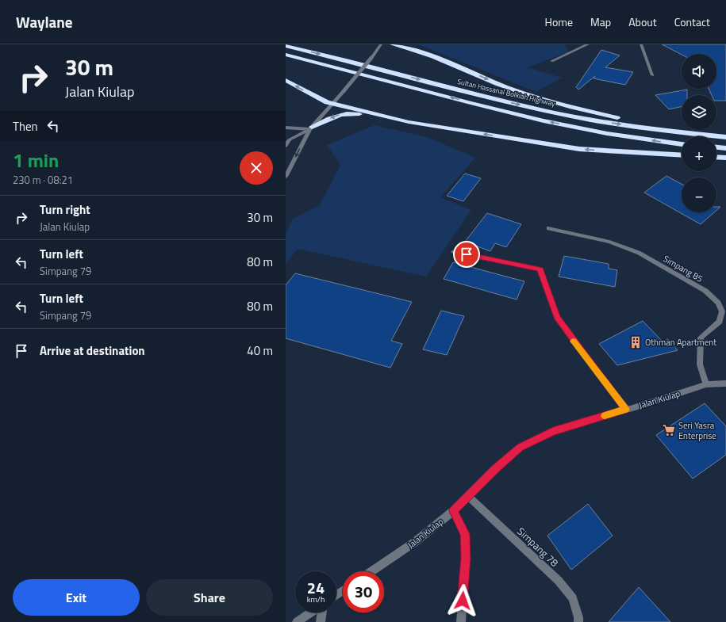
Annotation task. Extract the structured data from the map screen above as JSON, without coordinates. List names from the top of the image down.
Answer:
{
  "streets": {
    "highway": ["Sultan Hassanal Bolkiah Highway"],
    "street": ["Simpang 85", "Jalan Kiulap", "Simpang 78"]
  },
  "crossings": [
    ["Simpang 85", "Jalan Kiulap"],
    ["Jalan Kiulap", "Simpang 78"]
  ],
  "places": {
    "building": ["Othman Apartment"],
    "supermarket": ["Seri Yasra Enterprise"]
  },
  "page": {
    "header": "Waylane",
    "nav": [
      "Home",
      "Map",
      "About",
      "Contact"
    ],
    "turn": ["30 m", "Jalan Kiulap"],
    "map_buttons": ["+", "−"],
    "then": "Then",
    "heading": ["1 min", "230 m · 08:21"],
    "list": [
      {
        "name": "Turn right",
        "note": "Jalan Kiulap",
        "value": "30 m"
      },
      {
        "name": "Turn left",
        "note": "Simpang 79",
        "value": "80 m"
      },
      {
        "name": "Turn left",
        "note": "Simpang 79",
        "value": "80 m"
      },
      {
        "name": "Arrive at destination",
        "value": "40 m"
      }
    ],
    "speed": "24 km/h",
    "limit": "30",
    "buttons": ["Exit", "Share"]
  }
}
